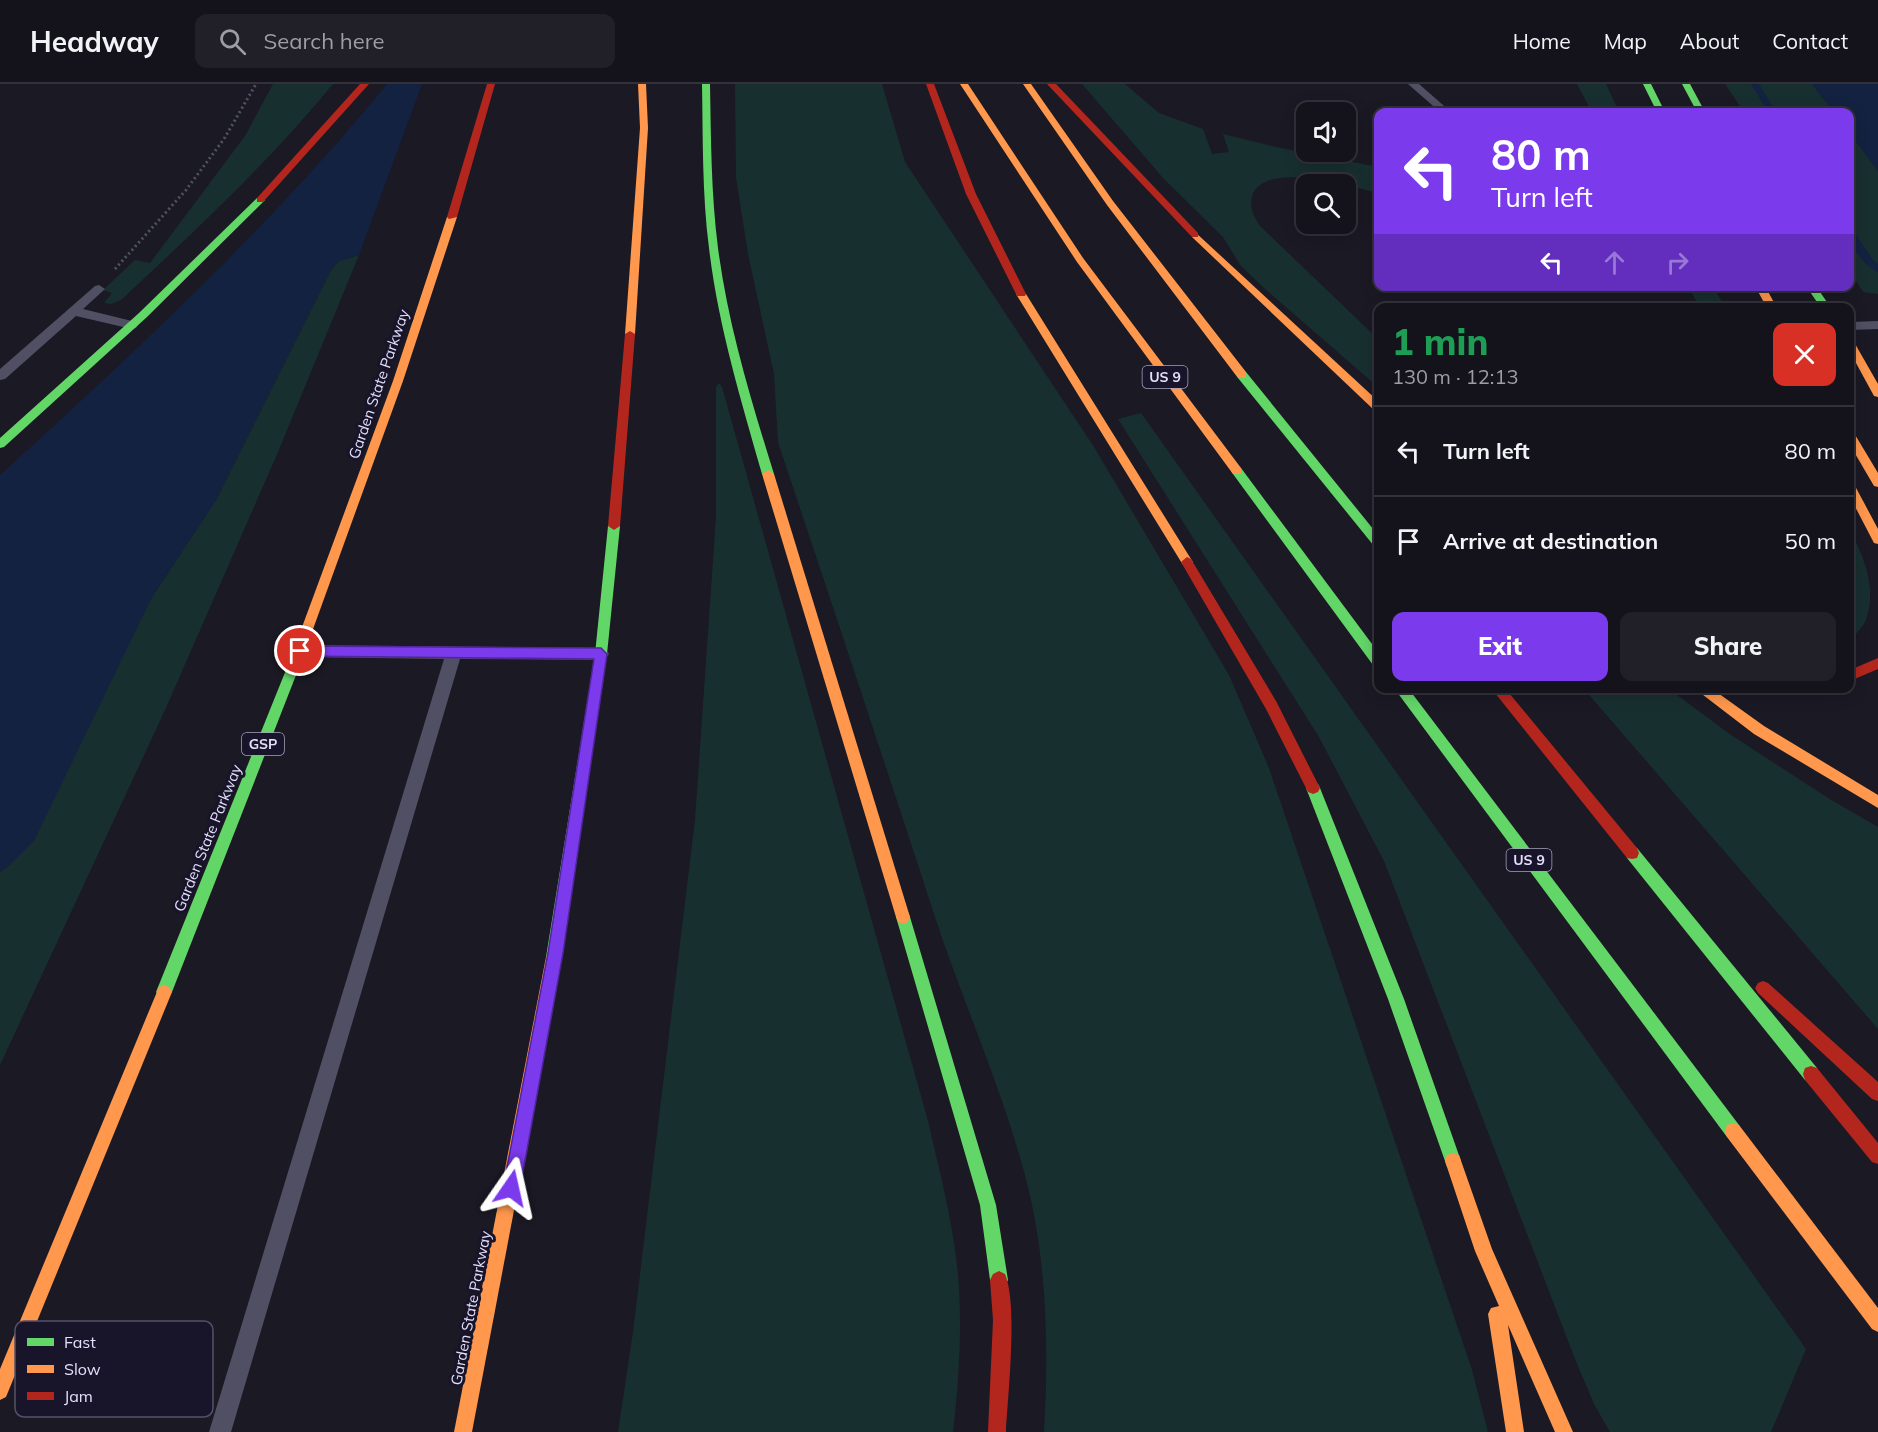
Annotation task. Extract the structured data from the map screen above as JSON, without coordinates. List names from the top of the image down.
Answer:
{
  "streets": {
    "main road": ["US 9", "Garden State Parkway", "GSP"]
  },
  "legend": ["Fast", "Slow", "Jam"],
  "page": {
    "header": "Headway",
    "search": "Search here",
    "nav": [
      "Home",
      "Map",
      "About",
      "Contact"
    ],
    "turn": ["80 m", "Turn left"],
    "heading": ["1 min", "130 m · 12:13"],
    "list": [
      {
        "name": "Turn left",
        "value": "80 m"
      },
      {
        "name": "Arrive at destination",
        "value": "50 m"
      }
    ],
    "buttons": ["Exit", "Share"]
  }
}
